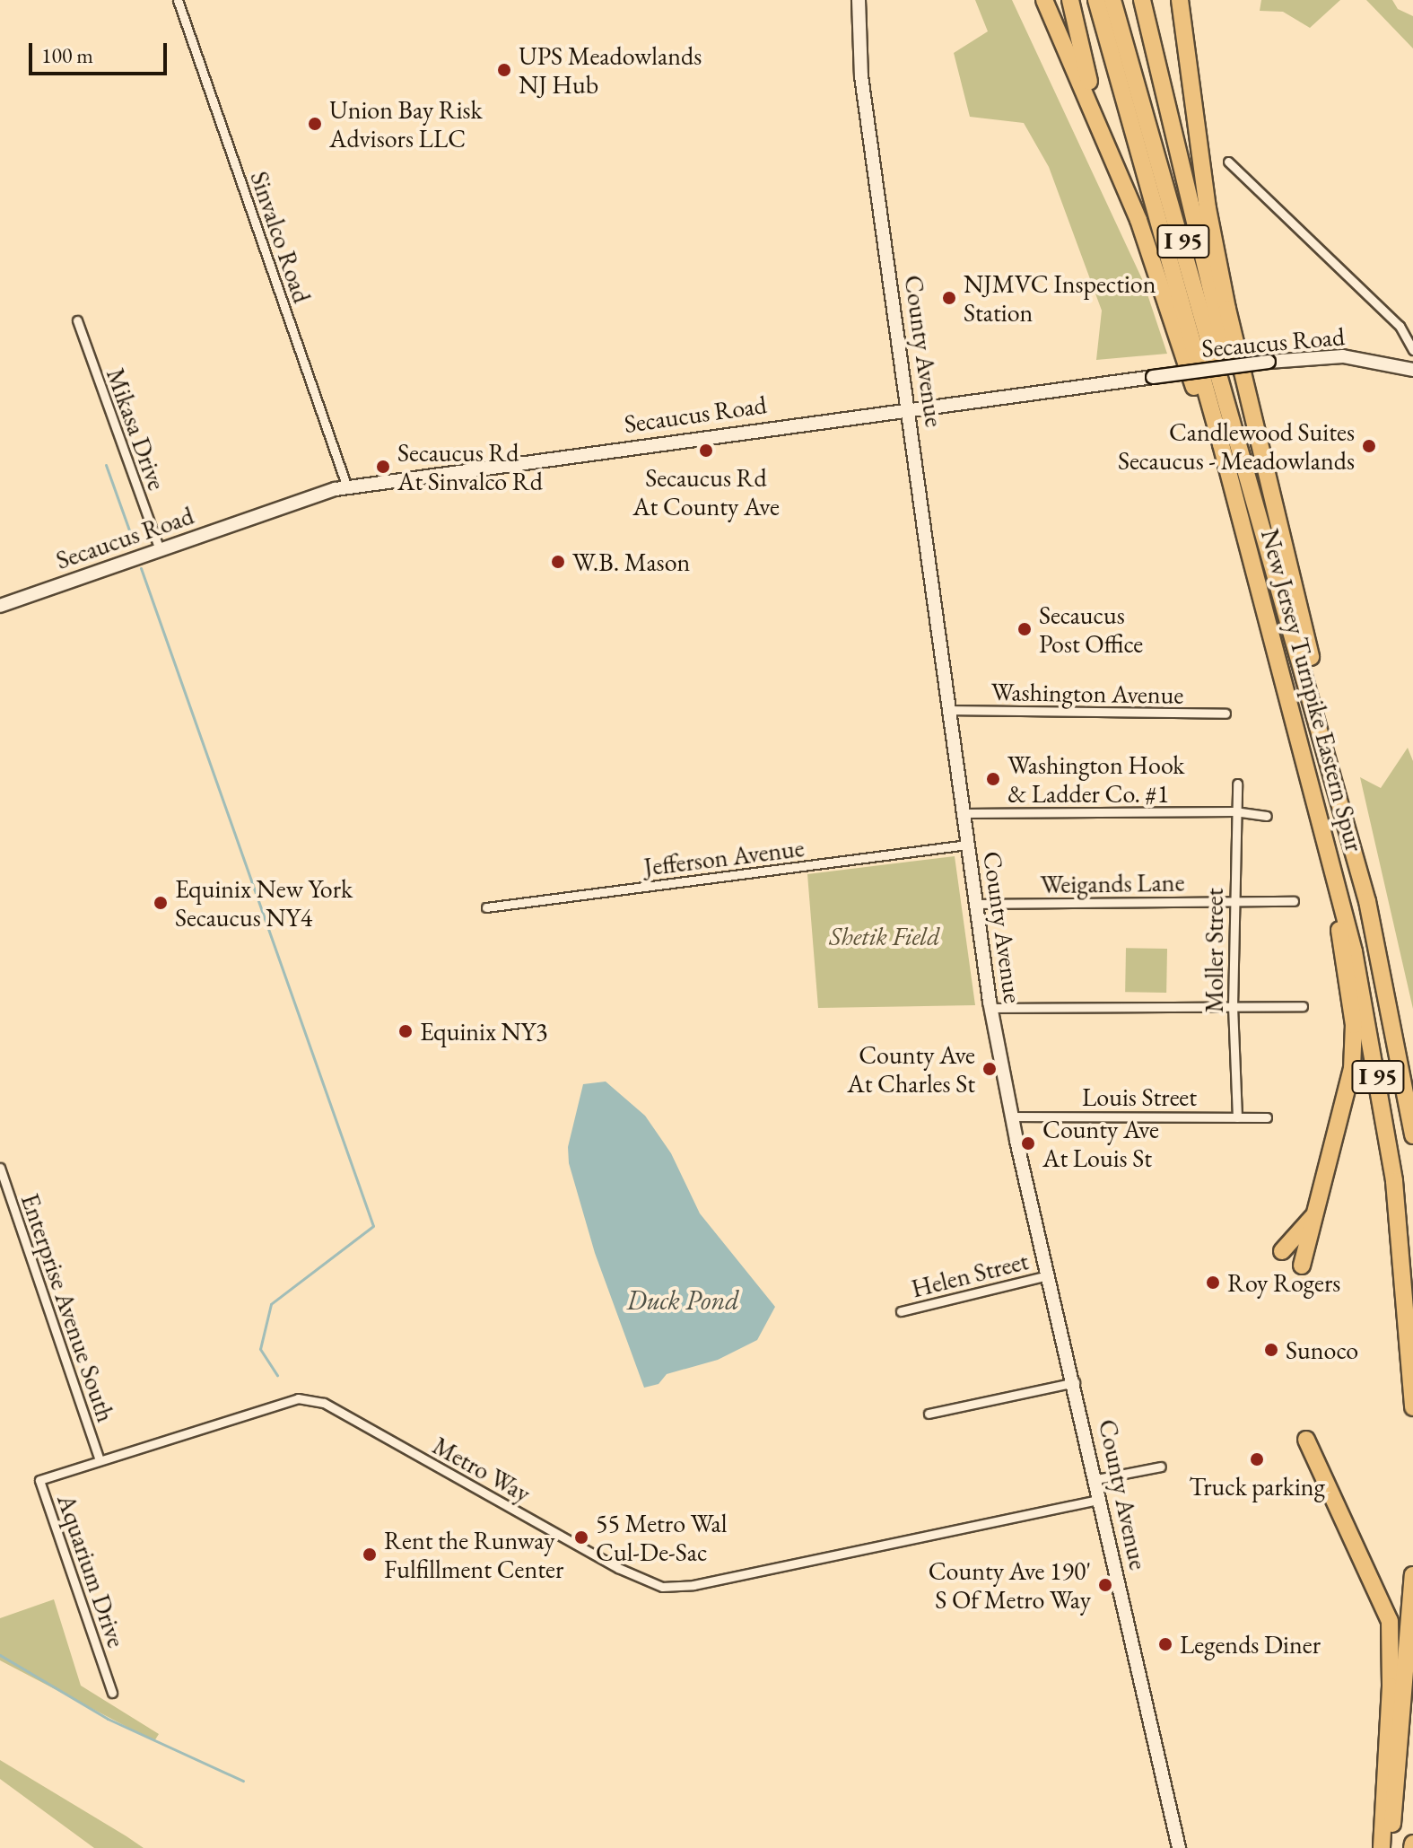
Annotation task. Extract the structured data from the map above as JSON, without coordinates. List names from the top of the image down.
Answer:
{
  "streets": {
    "highway": ["I 95", "New Jersey Turnpike Eastern Spur"],
    "main road": ["Secaucus Road", "County Avenue"],
    "street": [
      "Sinvalco Road",
      "Mikasa Drive",
      "Washington Avenue",
      "Jefferson Avenue",
      "Weigands Lane",
      "Moller Street",
      "Louis Street",
      "Helen Street",
      "Enterprise Avenue South",
      "Metro Way",
      "Aquarium Drive"
    ]
  },
  "crossings": [
    ["Sinvalco Road", "Secaucus Road"],
    ["Secaucus Road", "County Avenue"],
    ["Secaucus Road", "Mikasa Drive"],
    ["County Avenue", "Washington Avenue"],
    ["County Avenue", "Jefferson Avenue"],
    ["County Avenue", "Weigands Lane"],
    ["County Avenue", "Louis Street"],
    ["County Avenue", "Helen Street"],
    ["County Avenue", "Metro Way"],
    ["Weigands Lane", "Moller Street"],
    ["Moller Street", "Louis Street"],
    ["Enterprise Avenue South", "Metro Way"],
    ["Enterprise Avenue South", "Aquarium Drive"],
    ["Metro Way", "Aquarium Drive"]
  ],
  "water": ["Duck Pond"],
  "parks": ["Shetik Field"],
  "places": [
    "UPS Meadowlands NJ Hub",
    "Union Bay Risk Advisors LLC",
    "NJMVC Inspection Station",
    "Candlewood Suites Secaucus - Meadowlands",
    "Secaucus Rd At County Ave",
    "Secaucus Rd At Sinvalco Rd",
    "W.B. Mason",
    "Secaucus Post Office",
    "Washington Hook & Ladder Co. #1",
    "Equinix New York Secaucus NY4",
    "Equinix NY3",
    "County Ave At Charles St",
    "County Ave At Louis St",
    "Roy Rogers",
    "Sunoco",
    "Truck parking",
    "55 Metro Wal Cul-De-Sac",
    "Rent the Runway Fulfillment Center",
    "County Ave 190' S Of Metro Way",
    "Legends Diner"
  ],
  "scale_bar": "100 m"
}
